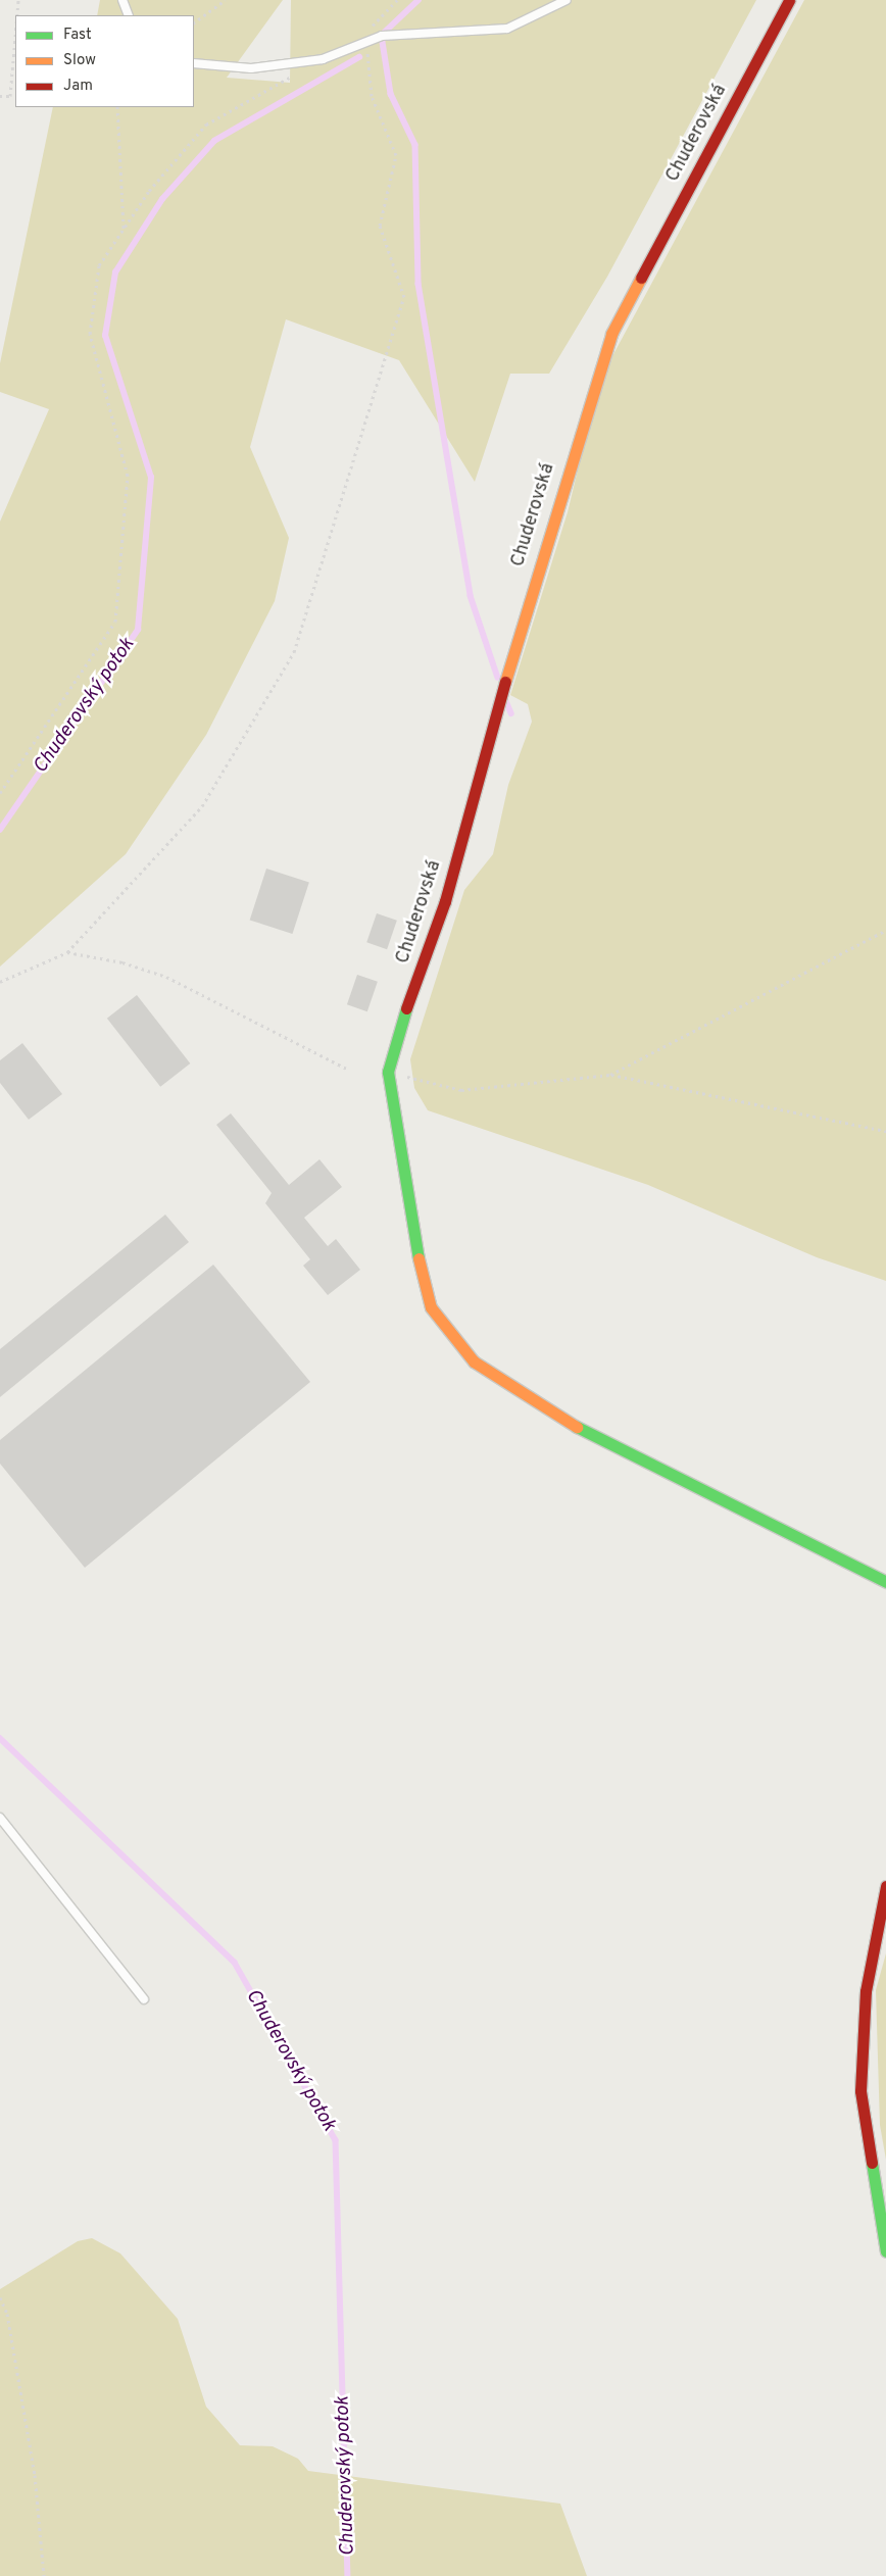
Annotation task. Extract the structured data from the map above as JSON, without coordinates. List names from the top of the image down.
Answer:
{
  "streets": {
    "street": ["Chuderovská"]
  },
  "water": ["Chuderovský potok"],
  "legend": ["Fast", "Slow", "Jam"]
}
